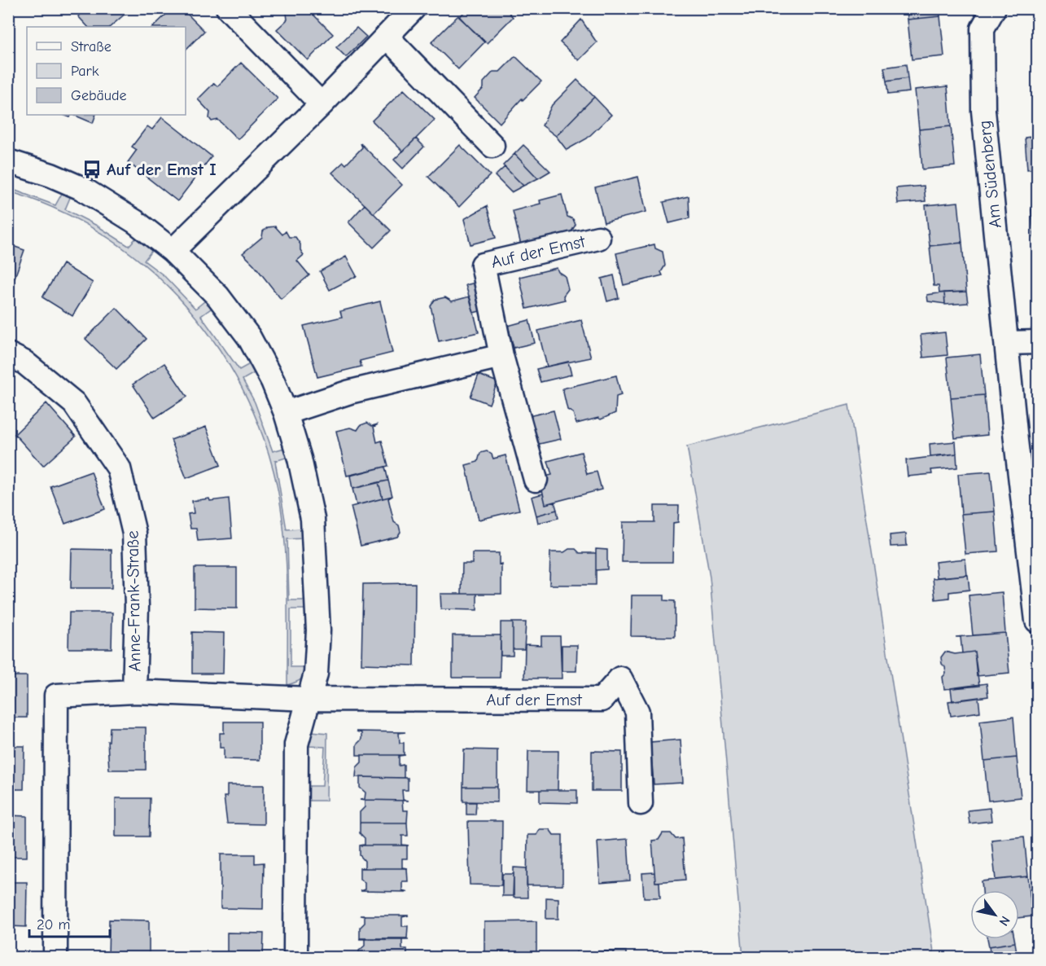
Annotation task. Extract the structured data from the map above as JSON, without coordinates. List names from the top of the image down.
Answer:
{
  "streets": {
    "street": ["Am Südenberg", "Auf der Emst", "Anne-Frank-Straße"]
  },
  "crossings": [
    ["Auf der Emst", "Anne-Frank-Straße"]
  ],
  "places": {
    "bus stop": ["Auf der Emst I"]
  },
  "legend": ["Straße", "Park", "Gebäude"],
  "scale_bar": "20 m",
  "north": "bottom right"
}
